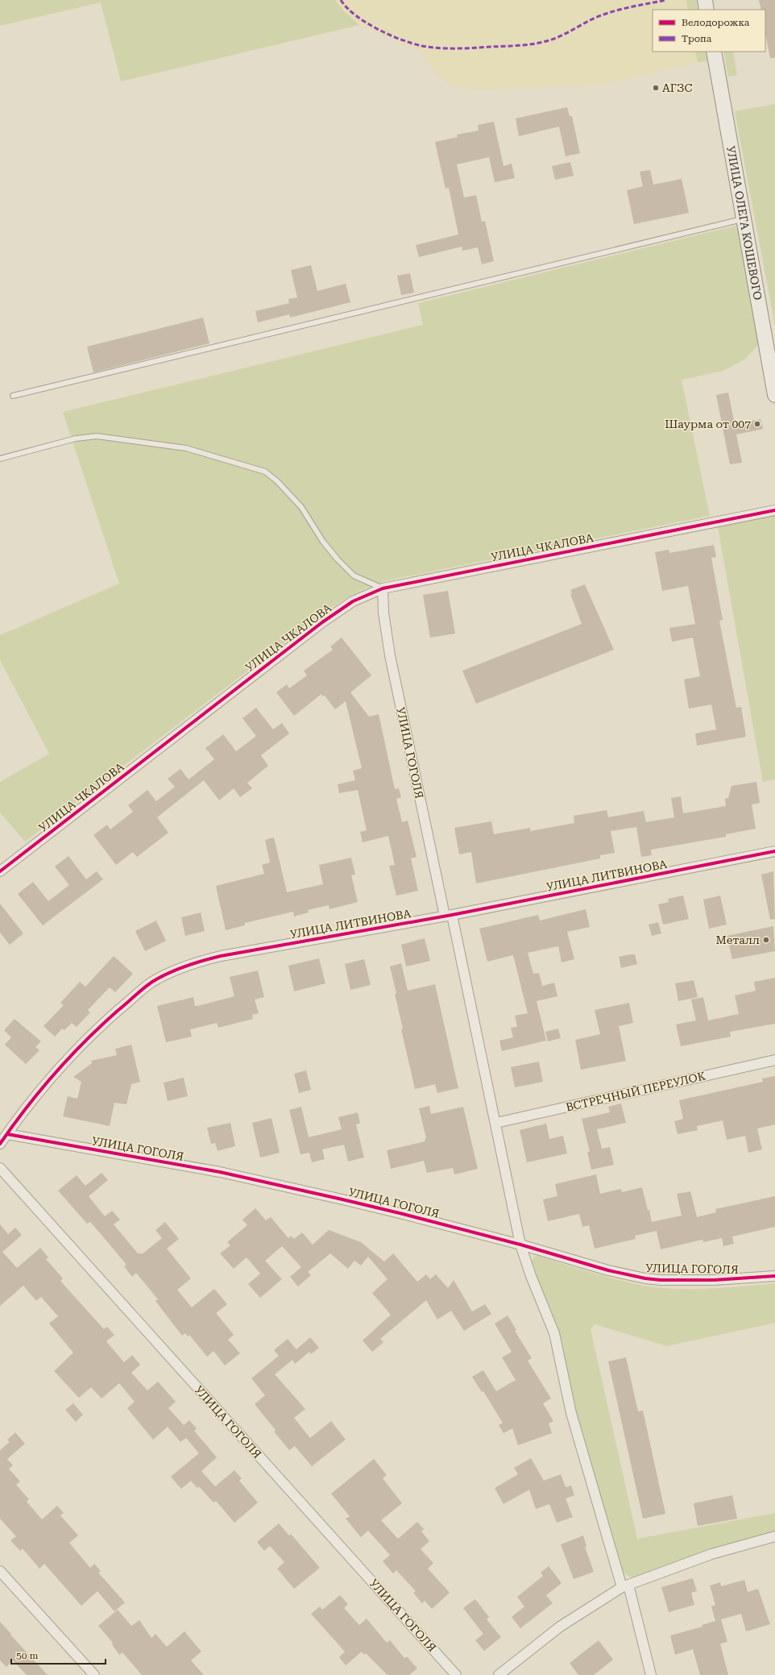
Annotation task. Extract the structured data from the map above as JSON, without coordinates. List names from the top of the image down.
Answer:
{
  "streets": {
    "main road": ["УЛИЦА ОЛЕГА КОШЕВОГО"],
    "street": [
      "УЛИЦА ЧКАЛОВА",
      "УЛИЦА ГОГОЛЯ",
      "УЛИЦА ЛИТВИНОВА",
      "ВСТРЕЧНЫЙ ПЕРЕУЛОК"
    ]
  },
  "crossings": [
    ["УЛИЦА ЧКАЛОВА", "УЛИЦА ГОГОЛЯ"],
    ["УЛИЦА ГОГОЛЯ", "УЛИЦА ЛИТВИНОВА"],
    ["УЛИЦА ГОГОЛЯ", "ВСТРЕЧНЫЙ ПЕРЕУЛОК"]
  ],
  "places": ["АГЗС", "Шаурма от 007", "Металл"],
  "legend": ["Велодорожка", "Тропа"],
  "scale_bar": "50 m"
}
